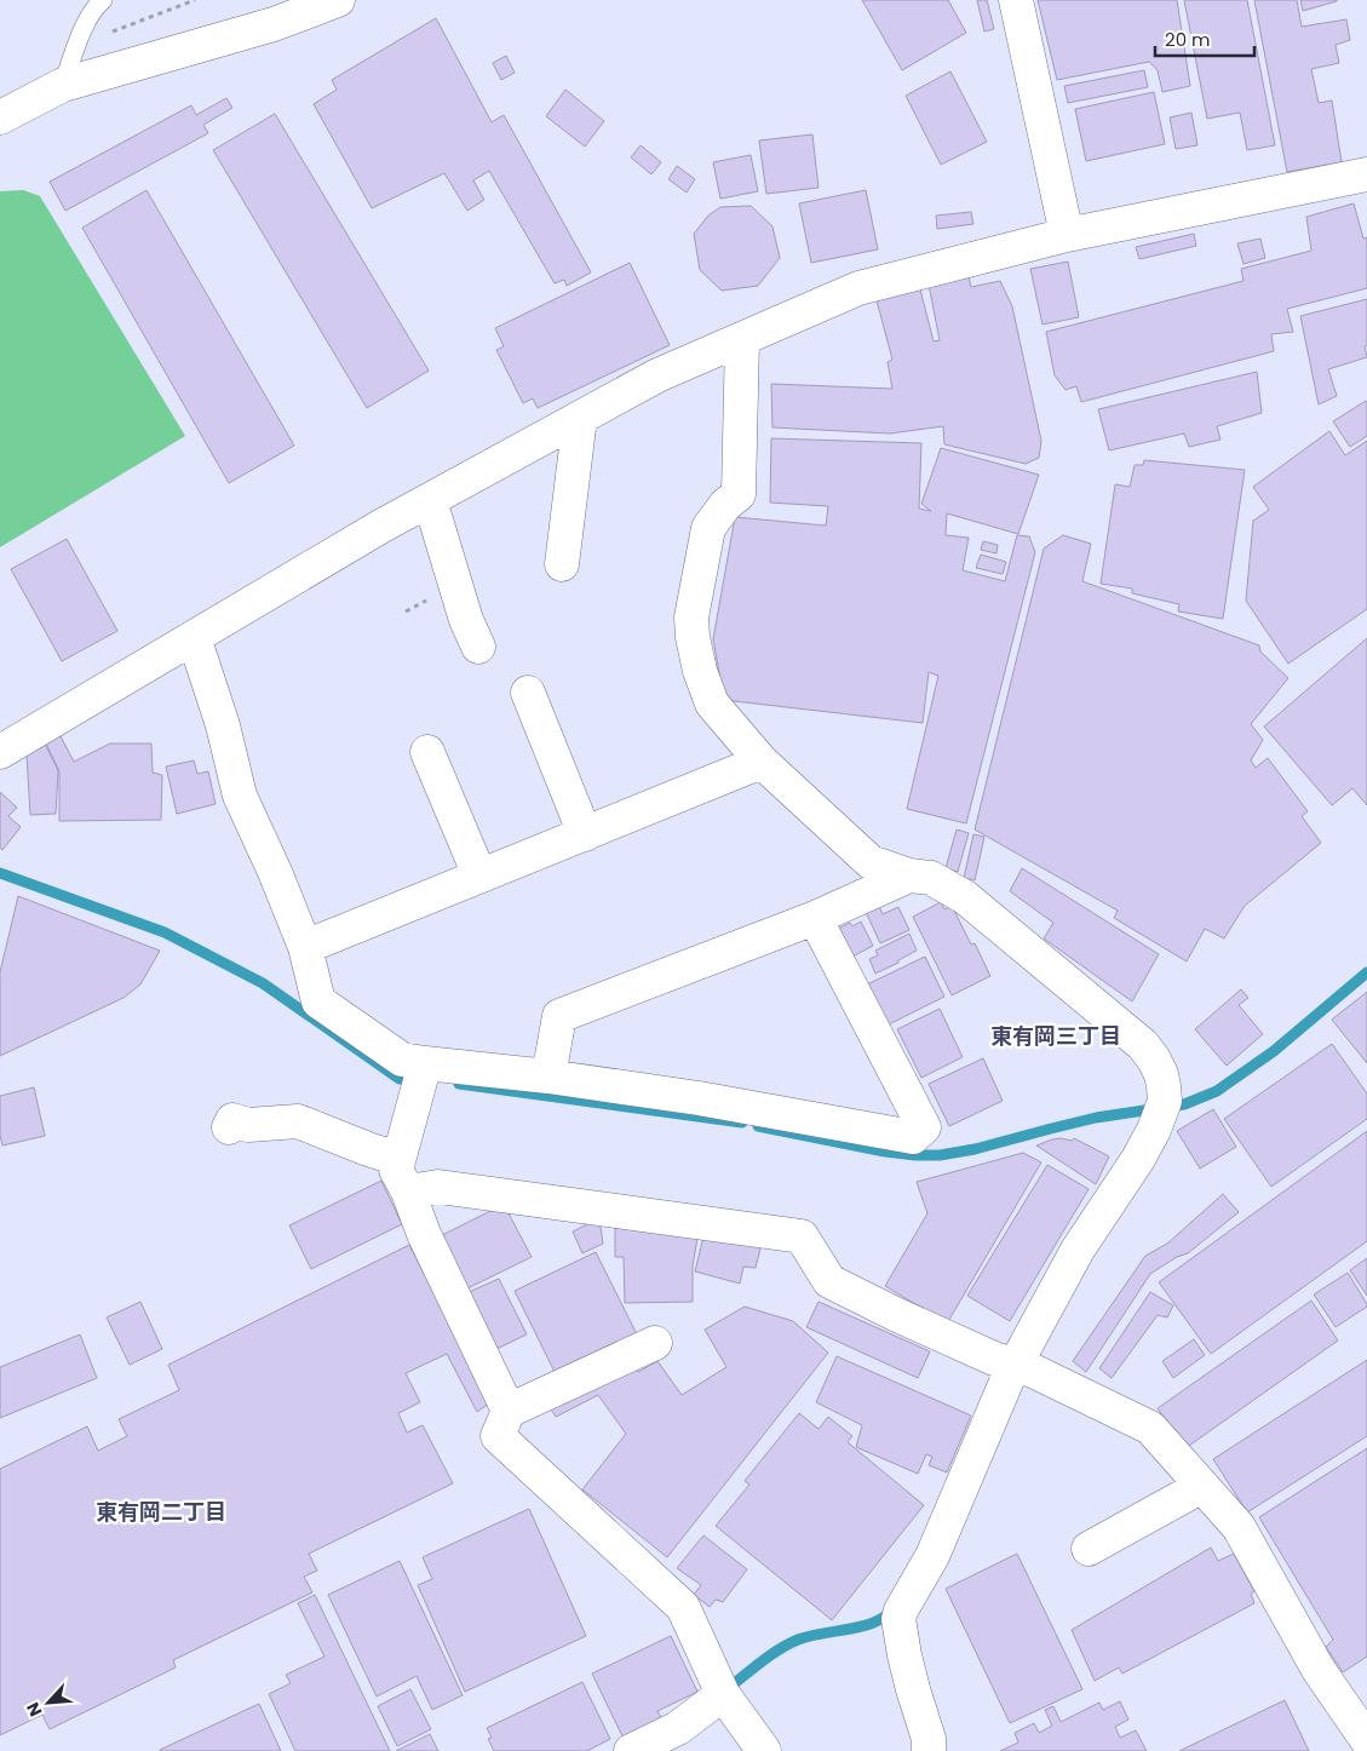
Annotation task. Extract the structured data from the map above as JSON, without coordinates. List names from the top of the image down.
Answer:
{
  "districts": ["東有岡三丁目", "東有岡二丁目"],
  "scale_bar": "20 m",
  "north": "bottom left"
}
